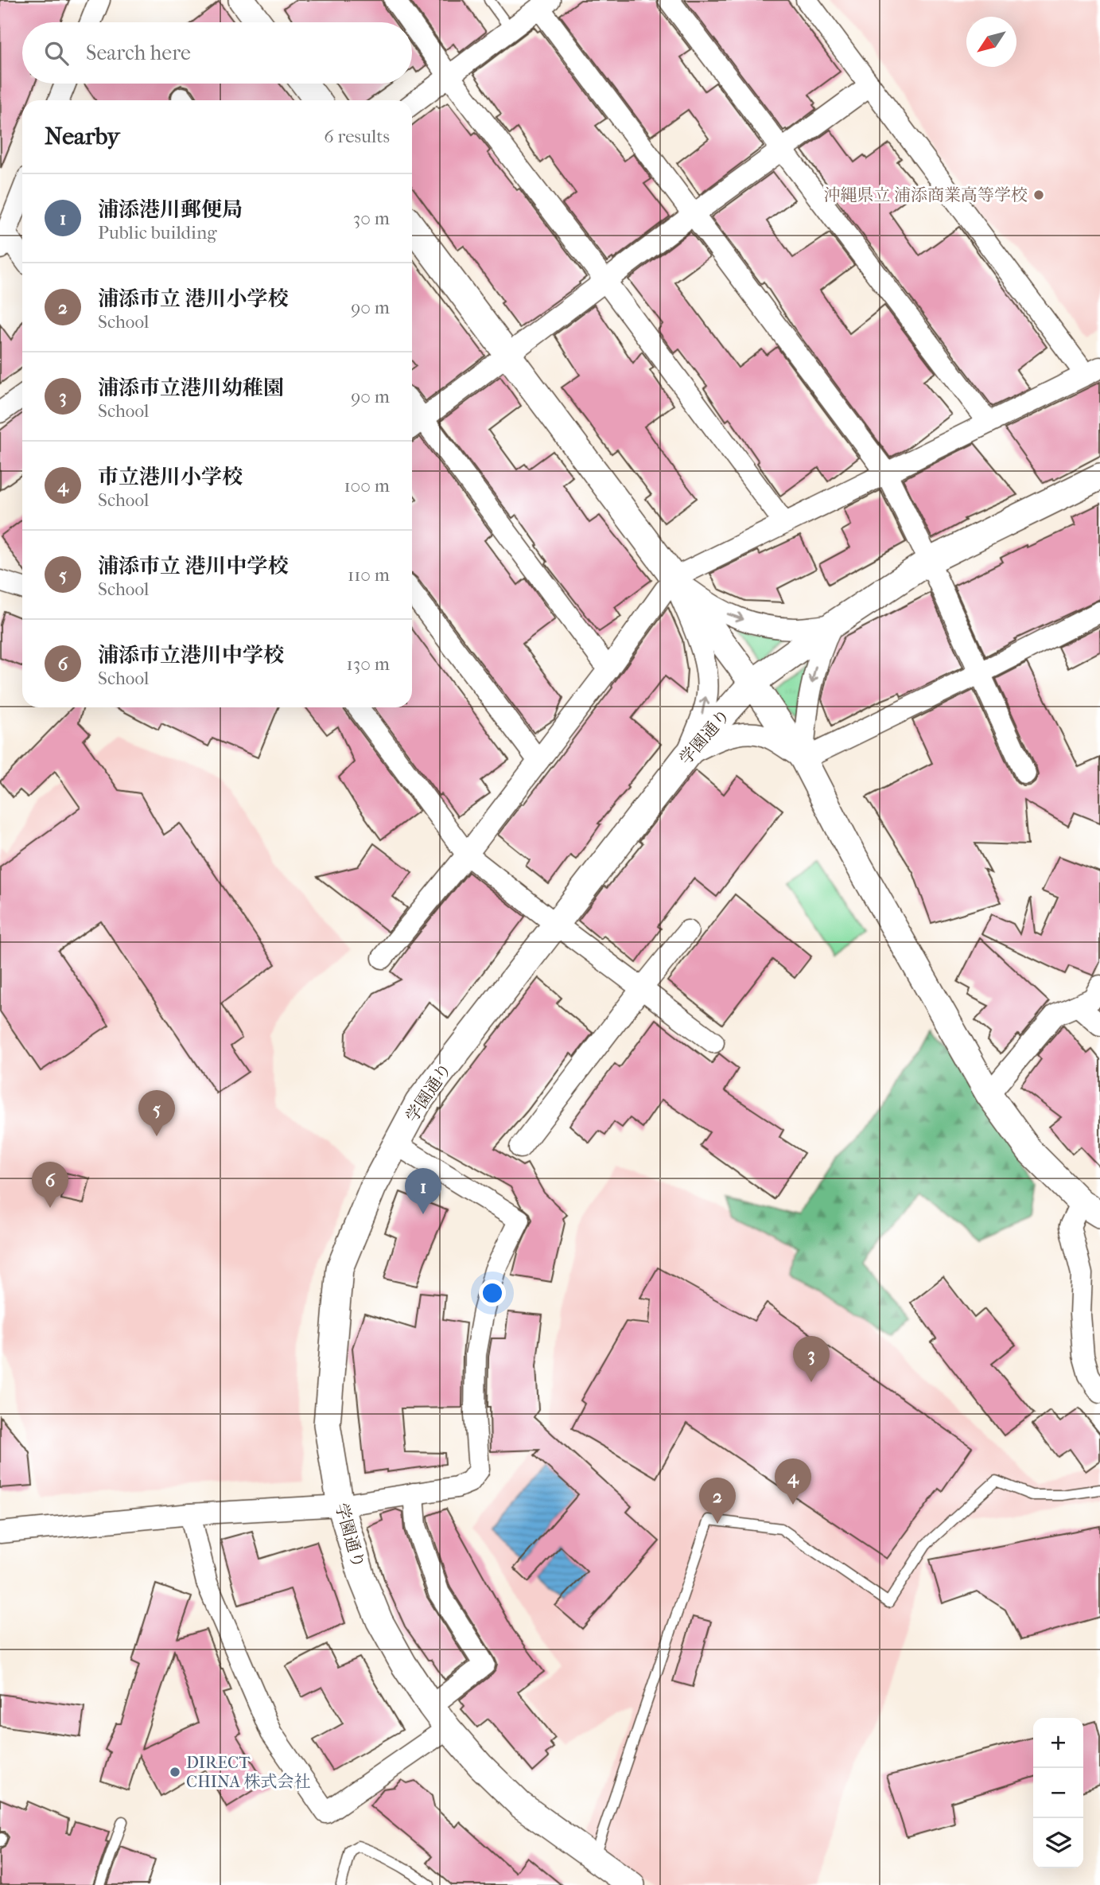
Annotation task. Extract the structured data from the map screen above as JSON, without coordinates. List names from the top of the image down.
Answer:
{
  "streets": {
    "street": ["学園通り"]
  },
  "places": ["沖縄県立 浦添商業高等学校", "DIRECT CHINA 株式会社"],
  "north": "bottom left",
  "page": {
    "search": "Search here",
    "heading": ["Nearby", "6 results"],
    "list": [
      {
        "mark": "1",
        "name": "浦添港川郵便局",
        "note": "Public building",
        "value": "30 m"
      },
      {
        "mark": "2",
        "name": "浦添市立 港川小学校",
        "note": "School",
        "value": "90 m"
      },
      {
        "mark": "3",
        "name": "浦添市立港川幼稚園",
        "note": "School",
        "value": "90 m"
      },
      {
        "mark": "4",
        "name": "市立港川小学校",
        "note": "School",
        "value": "100 m"
      },
      {
        "mark": "5",
        "name": "浦添市立 港川中学校",
        "note": "School",
        "value": "110 m"
      },
      {
        "mark": "6",
        "name": "浦添市立港川中学校",
        "note": "School",
        "value": "130 m"
      }
    ],
    "pins": [
      "5",
      "6",
      "1",
      "3",
      "4",
      "2"
    ],
    "map_buttons": ["+", "−"]
  }
}
